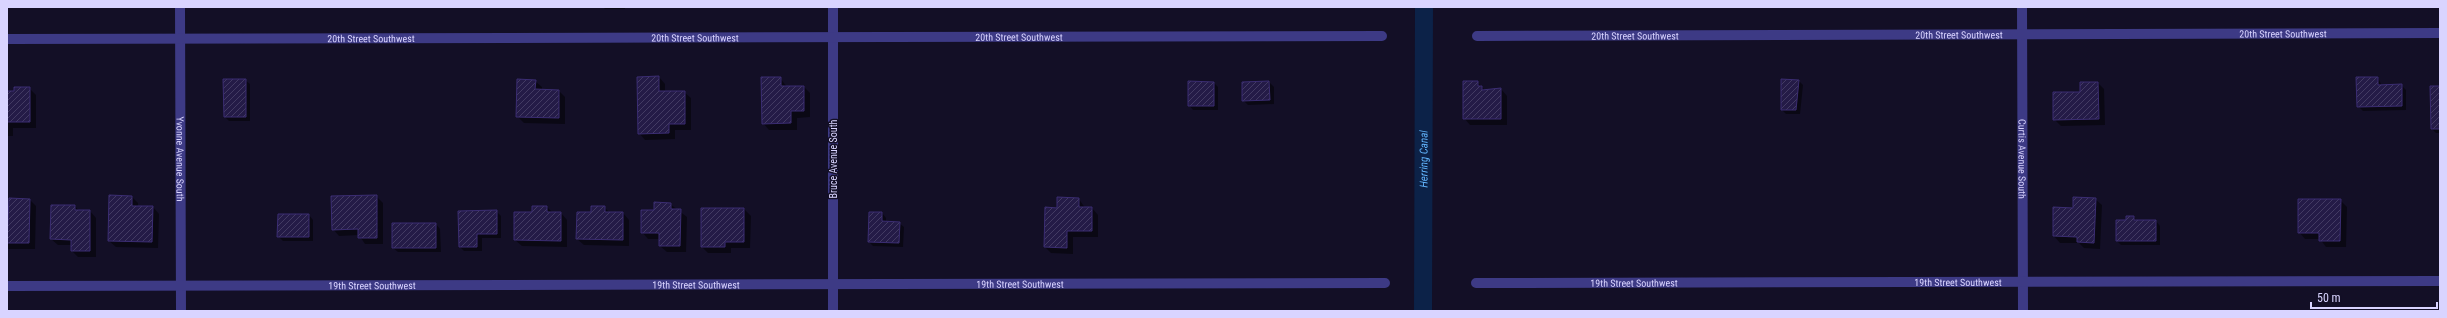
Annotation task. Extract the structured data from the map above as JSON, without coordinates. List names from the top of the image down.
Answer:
{
  "streets": {
    "street": [
      "20th Street Southwest",
      "Yvonne Avenue South",
      "Bruce Avenue South",
      "Curtis Avenue South",
      "19th Street Southwest"
    ]
  },
  "crossings": [
    ["20th Street Southwest", "Yvonne Avenue South"],
    ["20th Street Southwest", "Bruce Avenue South"],
    ["20th Street Southwest", "Curtis Avenue South"],
    ["Yvonne Avenue South", "19th Street Southwest"],
    ["Bruce Avenue South", "19th Street Southwest"],
    ["Curtis Avenue South", "19th Street Southwest"]
  ],
  "water": ["Herring Canal"],
  "scale_bar": "50 m"
}
